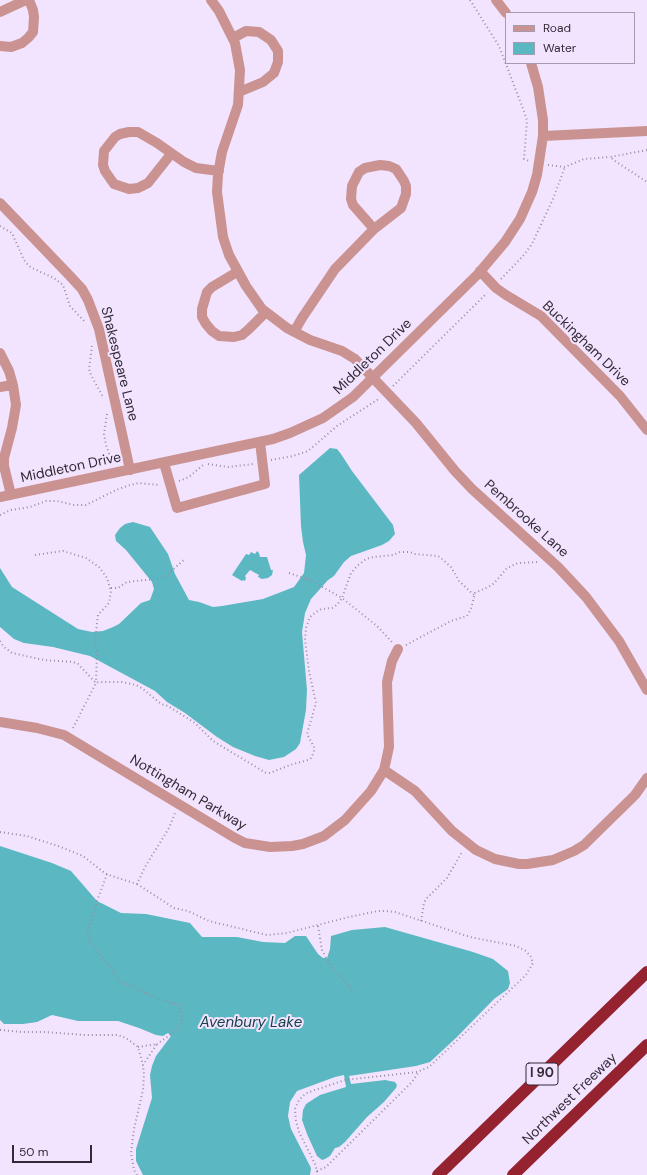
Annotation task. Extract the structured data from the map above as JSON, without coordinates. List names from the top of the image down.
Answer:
{
  "streets": {
    "highway": ["I 90", "Northwest Freeway"],
    "street": [
      "Buckingham Drive",
      "Middleton Drive",
      "Shakespeare Lane",
      "Pembrooke Lane",
      "Nottingham Parkway"
    ]
  },
  "crossings": [
    ["Buckingham Drive", "Middleton Drive"],
    ["Middleton Drive", "Shakespeare Lane"],
    ["Middleton Drive", "Pembrooke Lane"]
  ],
  "water": ["Avenbury Lake"],
  "legend": ["Road", "Water"],
  "scale_bar": "50 m"
}
